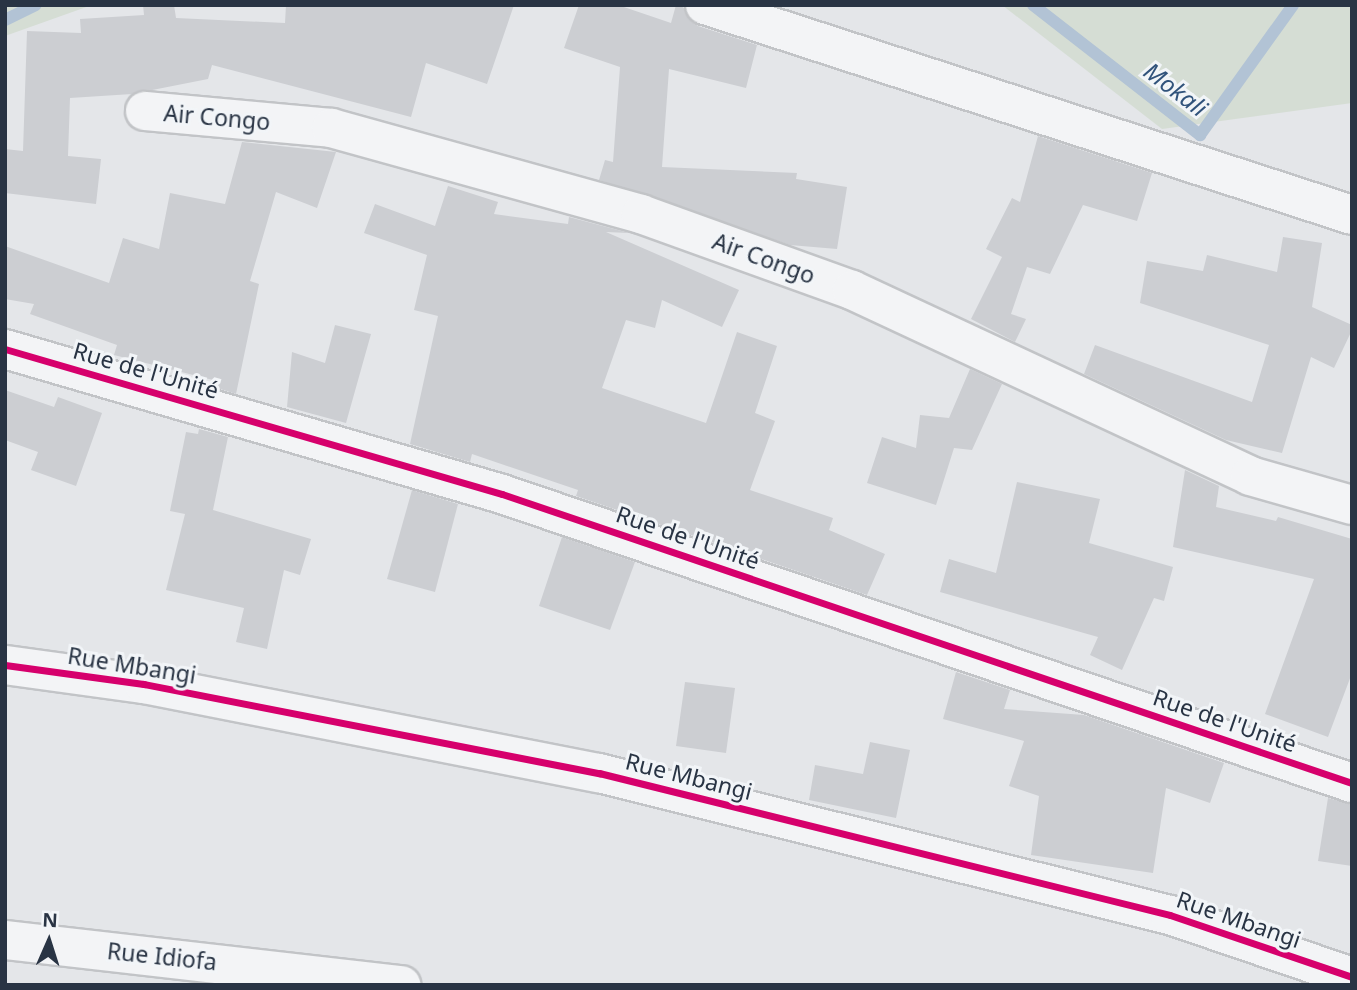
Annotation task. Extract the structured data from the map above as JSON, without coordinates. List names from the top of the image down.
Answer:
{
  "streets": {
    "street": [
      "Air Congo",
      "Rue de l'Unité",
      "Rue Mbangi",
      "Rue Idiofa"
    ]
  },
  "water": ["Mokali"],
  "north": "top"
}
